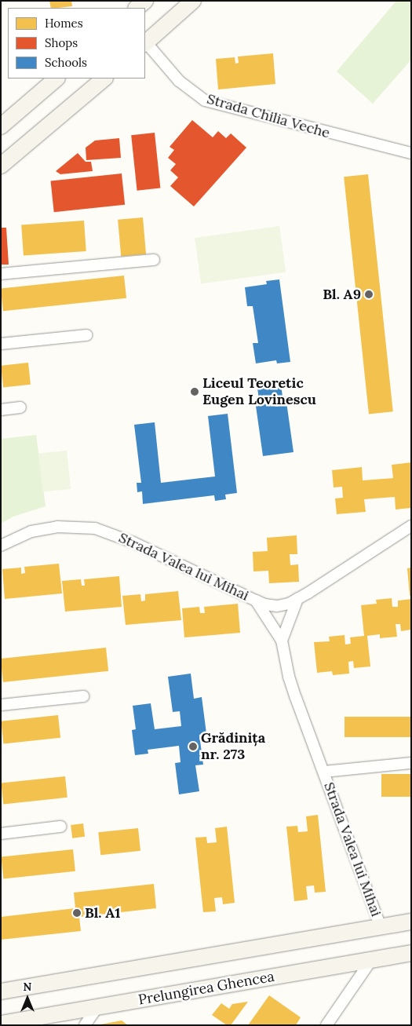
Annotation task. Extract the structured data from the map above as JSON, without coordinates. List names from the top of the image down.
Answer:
{
  "streets": {
    "main road": ["Prelungirea Ghencea"],
    "street": ["Strada Chilia Veche", "Strada Valea lui Mihai"]
  },
  "places": [
    "Bl. A9",
    "Liceul Teoretic Eugen Lovinescu",
    "Grădinița nr. 273",
    "Bl. A1"
  ],
  "legend": ["Homes", "Shops", "Schools"],
  "north": "top"
}
